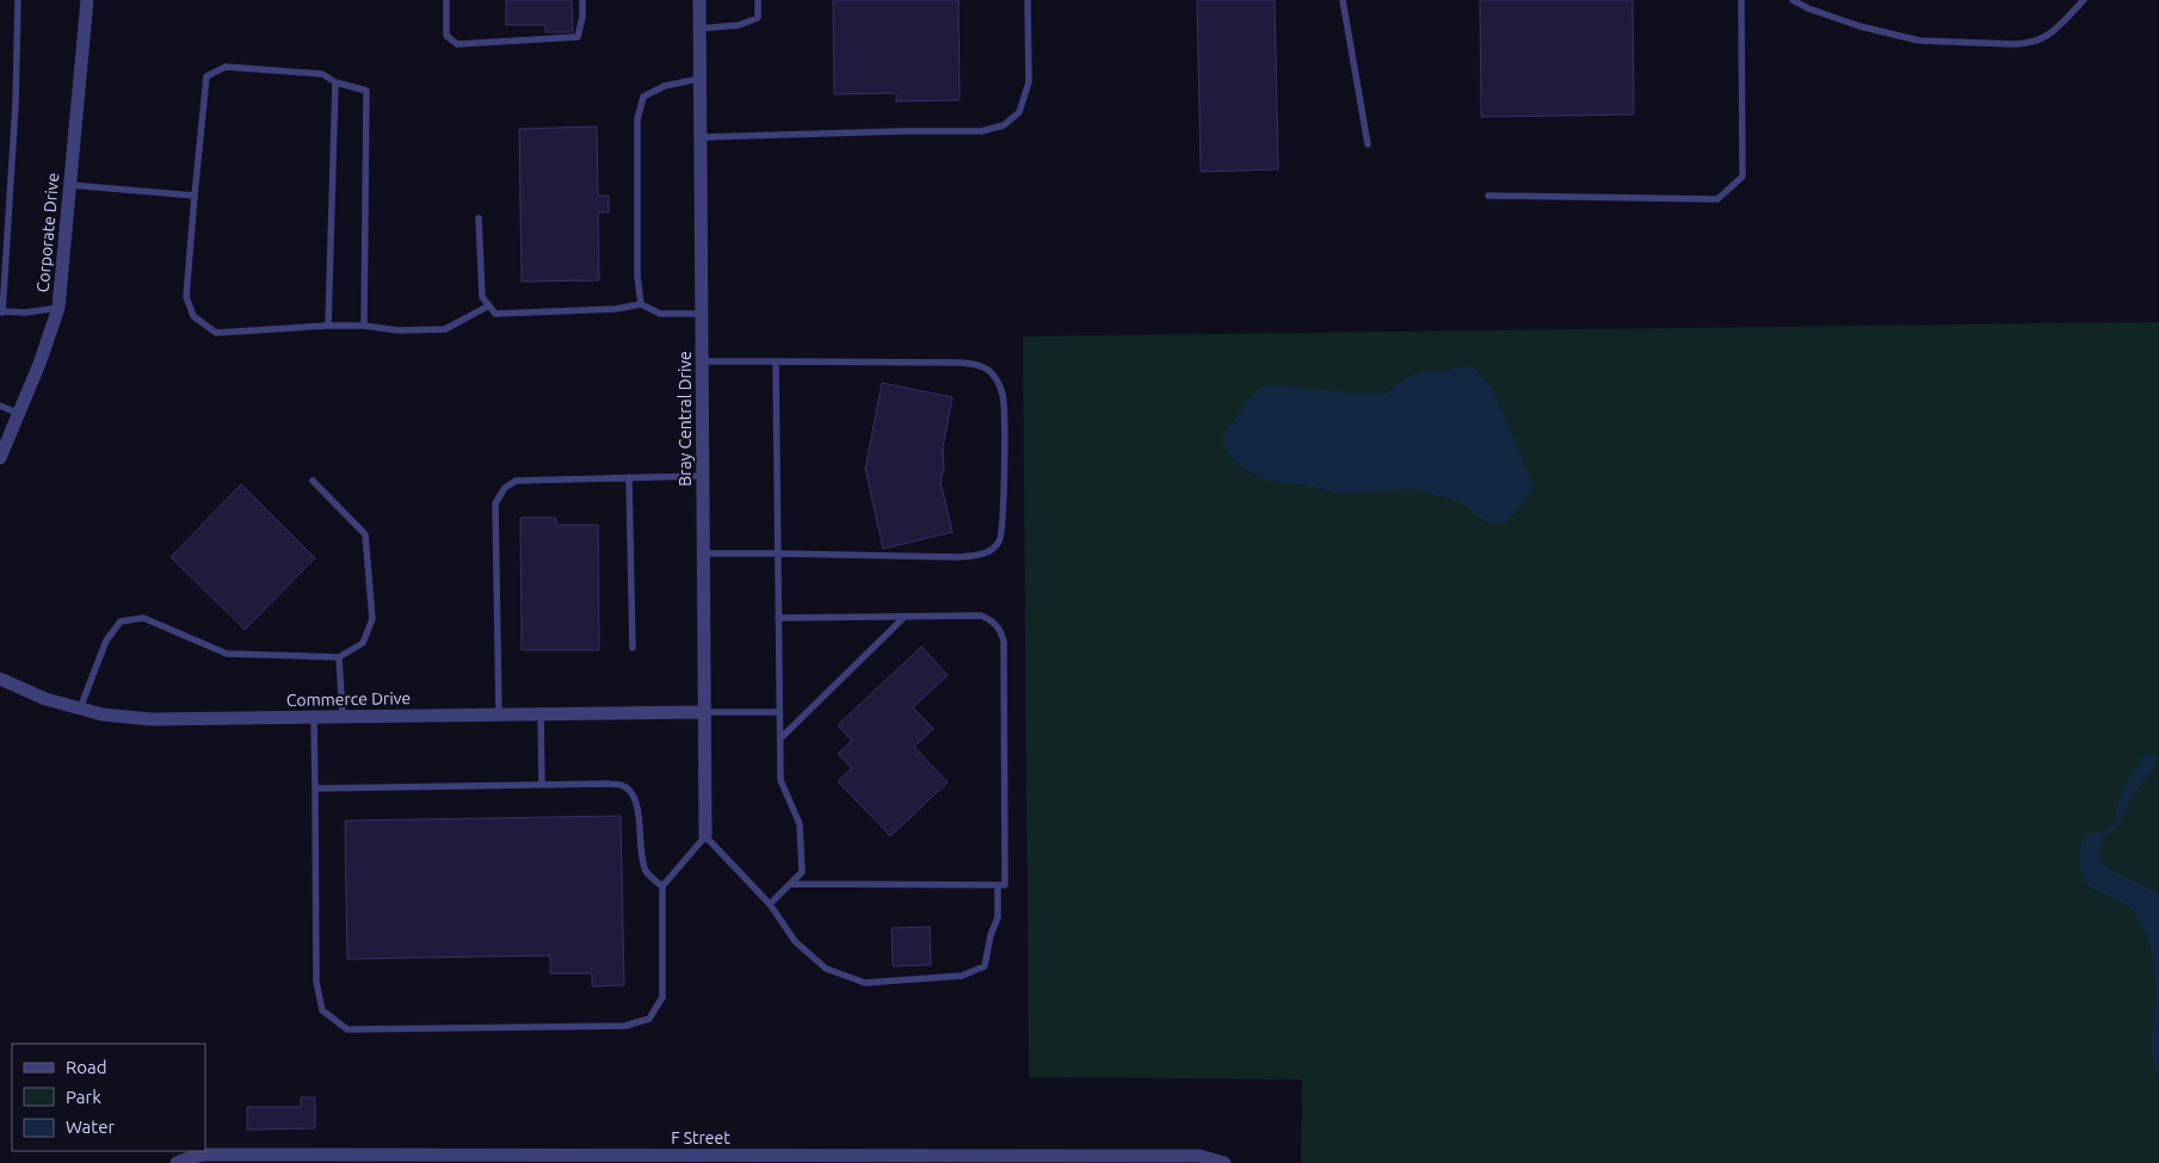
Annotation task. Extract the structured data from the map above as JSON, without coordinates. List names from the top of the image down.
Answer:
{
  "streets": {
    "street": [
      "Corporate Drive",
      "Bray Central Drive",
      "Commerce Drive",
      "F Street"
    ]
  },
  "crossings": [
    ["Bray Central Drive", "Commerce Drive"]
  ],
  "legend": ["Road", "Park", "Water"]
}
